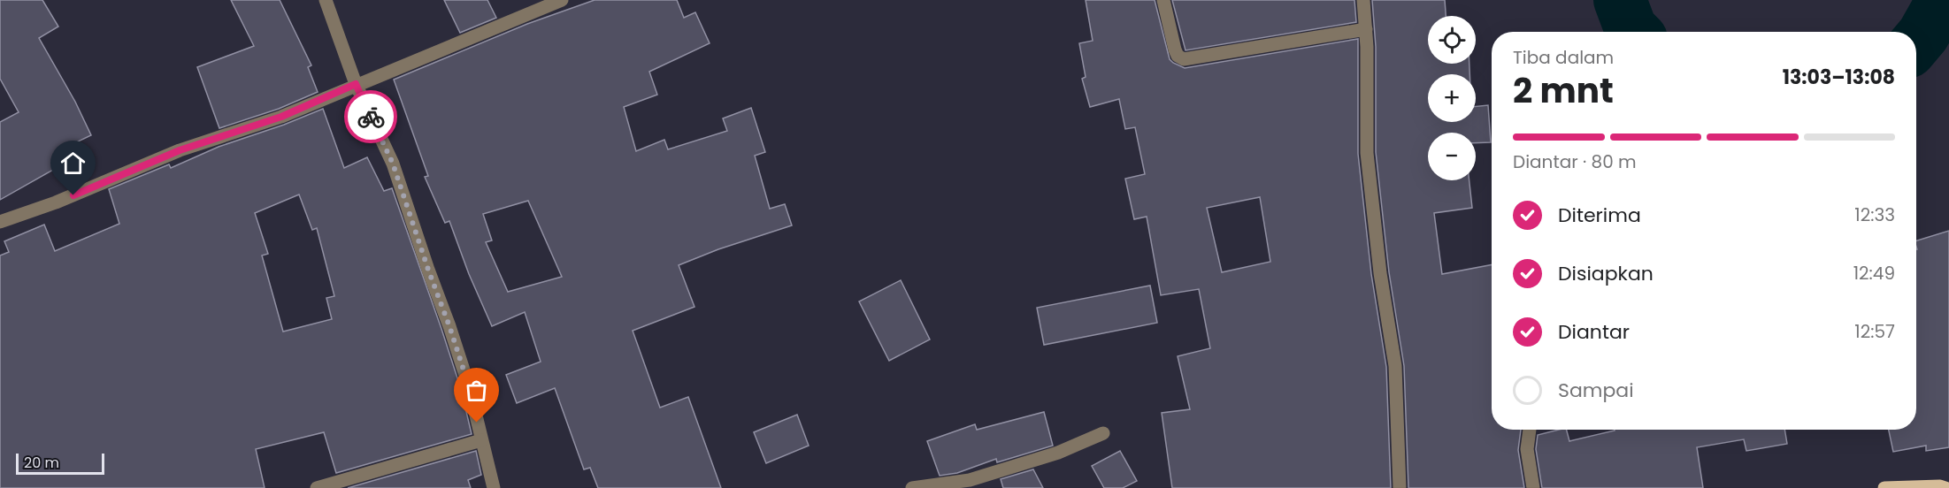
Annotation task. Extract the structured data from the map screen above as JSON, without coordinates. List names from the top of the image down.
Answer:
{
  "scale_bar": "20 m",
  "page": {
    "map_buttons": ["+", "−"],
    "heading": ["2 mnt", "Tiba dalam", "13:03–13:08"],
    "bar": "Diantar · 80 m",
    "list": [
      ["Diterima", "12:33"],
      ["Disiapkan", "12:49"],
      ["Diantar", "12:57"],
      "Sampai"
    ],
    "scale": "20 m"
  }
}
